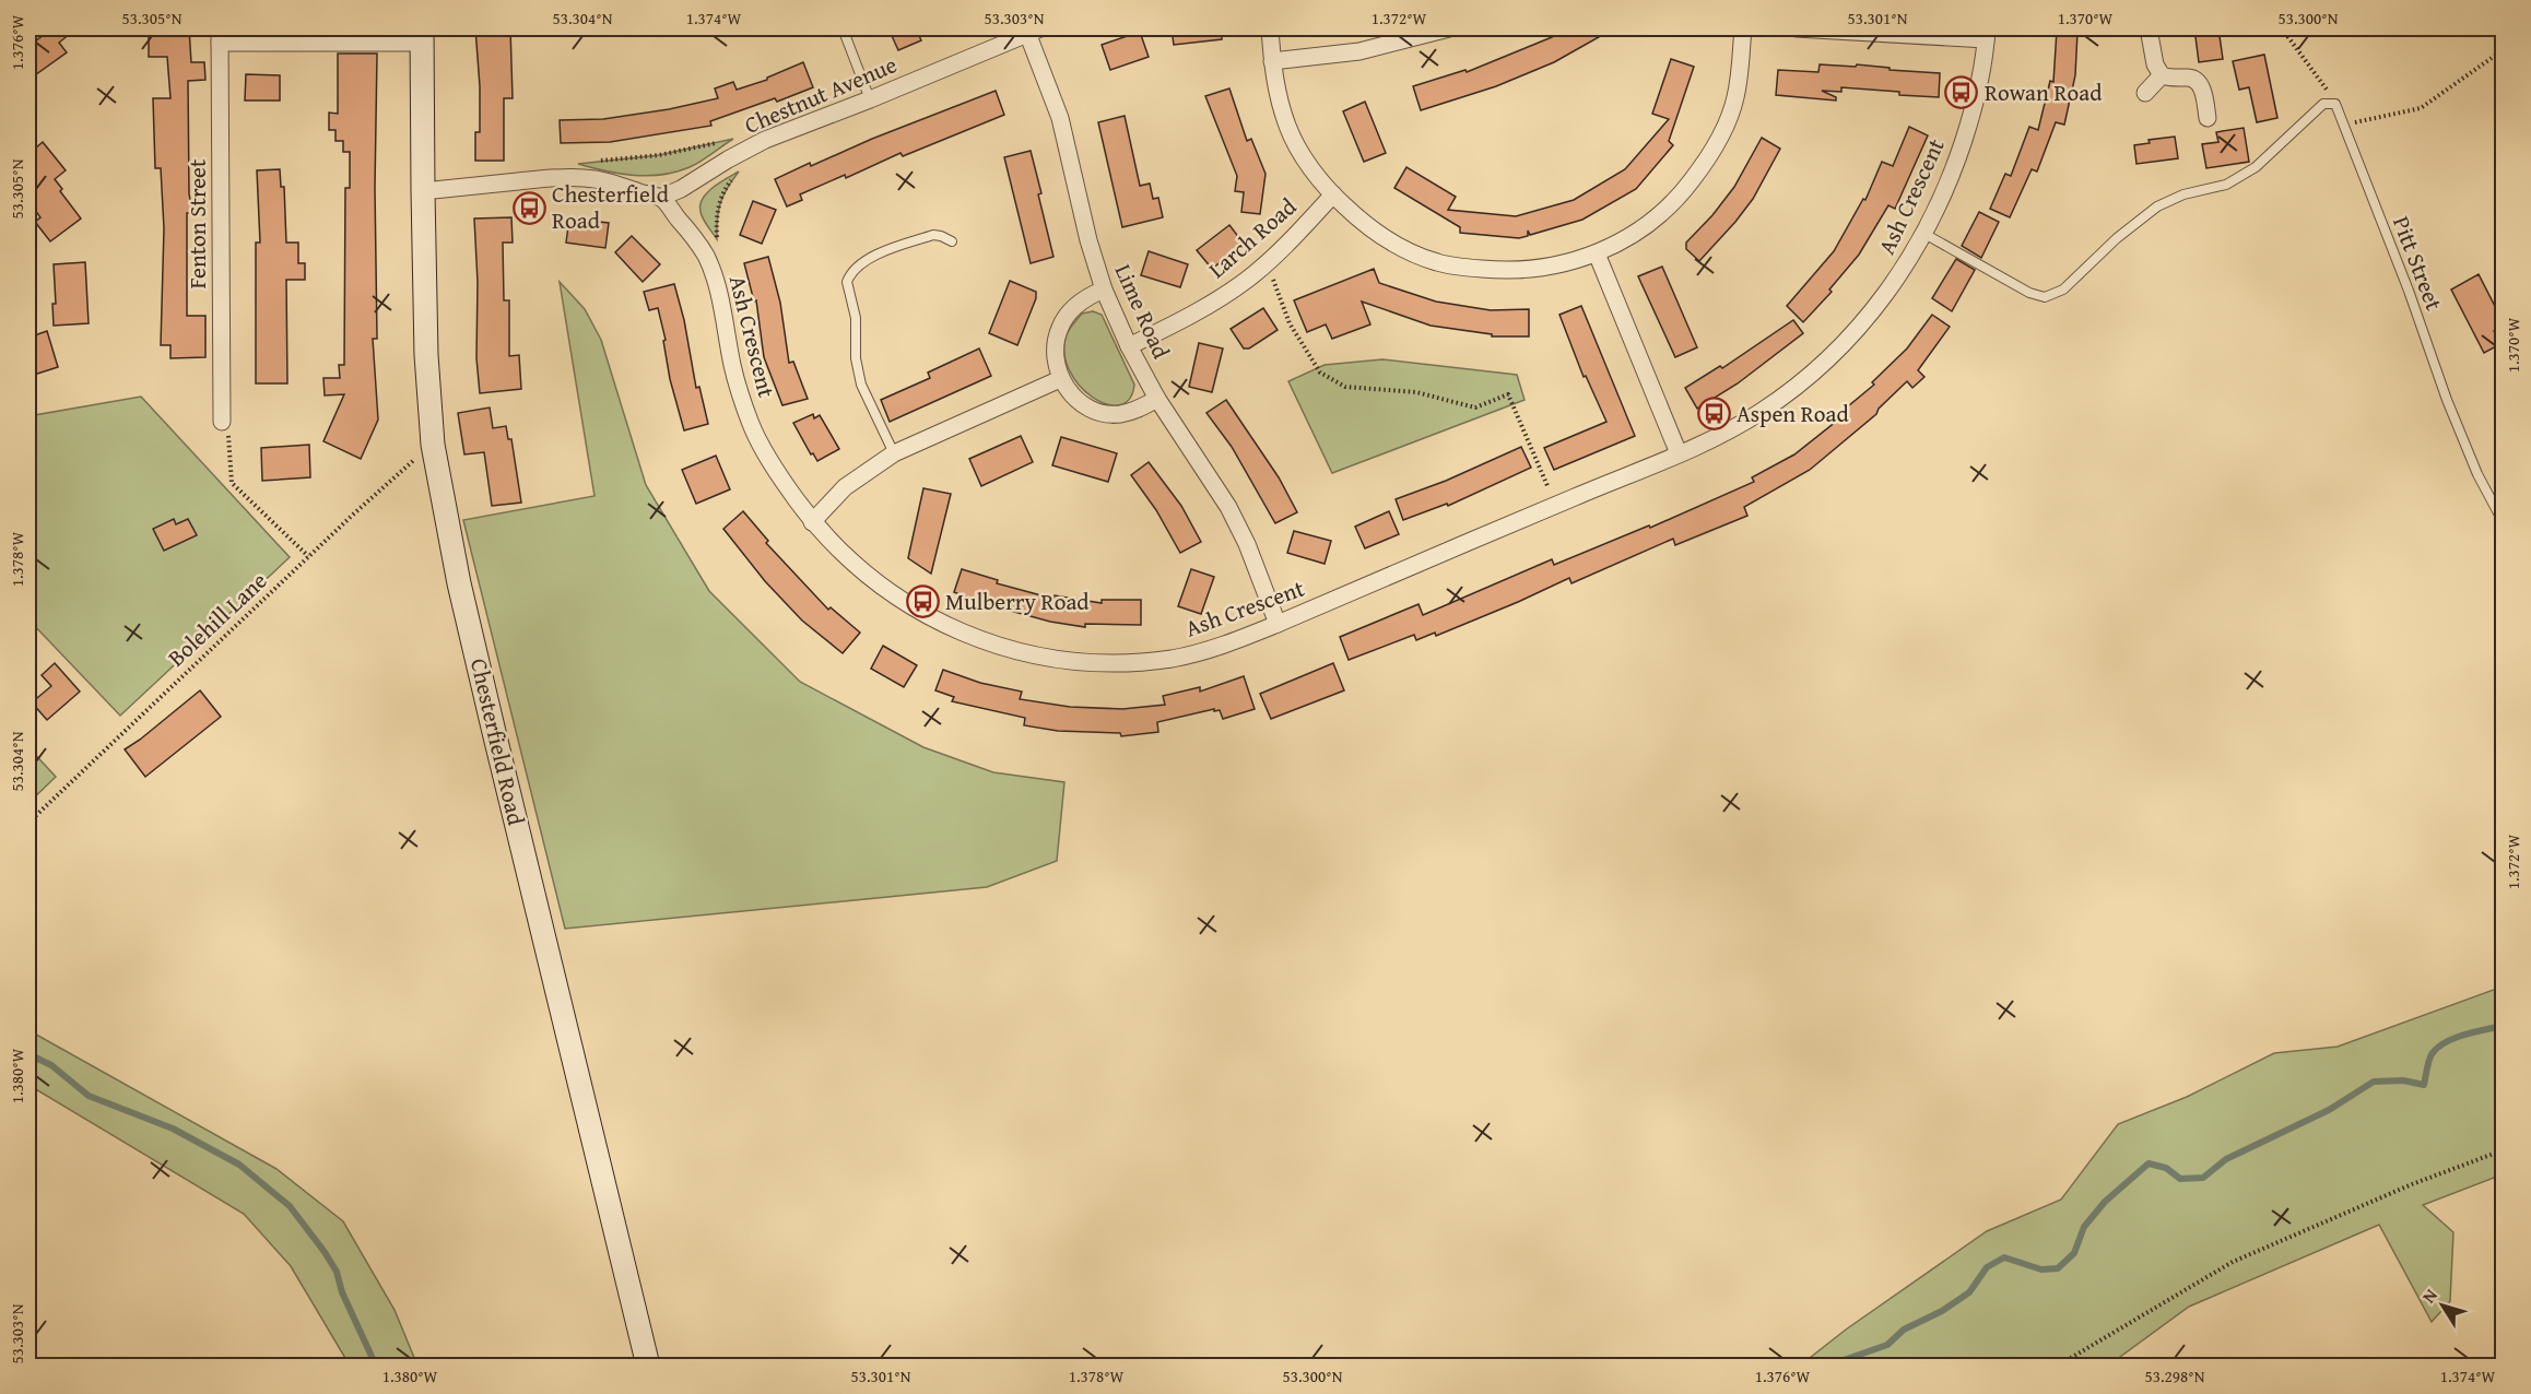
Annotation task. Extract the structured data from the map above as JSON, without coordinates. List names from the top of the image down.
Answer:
{
  "streets": {
    "main road": ["Chesterfield Road"],
    "street": [
      "Chestnut Avenue",
      "Ash Crescent",
      "Fenton Street",
      "Larch Road",
      "Lime Road"
    ],
    "lane": ["Pitt Street"],
    "path": ["Bolehill Lane"]
  },
  "crossings": [
    ["Chestnut Avenue", "Ash Crescent"],
    ["Chestnut Avenue", "Lime Road"],
    ["Ash Crescent", "Lime Road"],
    ["Larch Road", "Lime Road"],
    ["Bolehill Lane", "Chesterfield Road"]
  ],
  "places": {
    "bus stop": [
      "Rowan Road",
      "Chesterfield Road",
      "Aspen Road",
      "Mulberry Road"
    ]
  },
  "north": "top left",
  "coordinates": [
    "53.305°N",
    "53.304°N",
    "1.374°W",
    "53.303°N",
    "1.372°W",
    "53.301°N",
    "1.370°W",
    "53.300°N",
    "1.376°W",
    "1.378°W",
    "1.380°W",
    "53.298°N"
  ]
}
